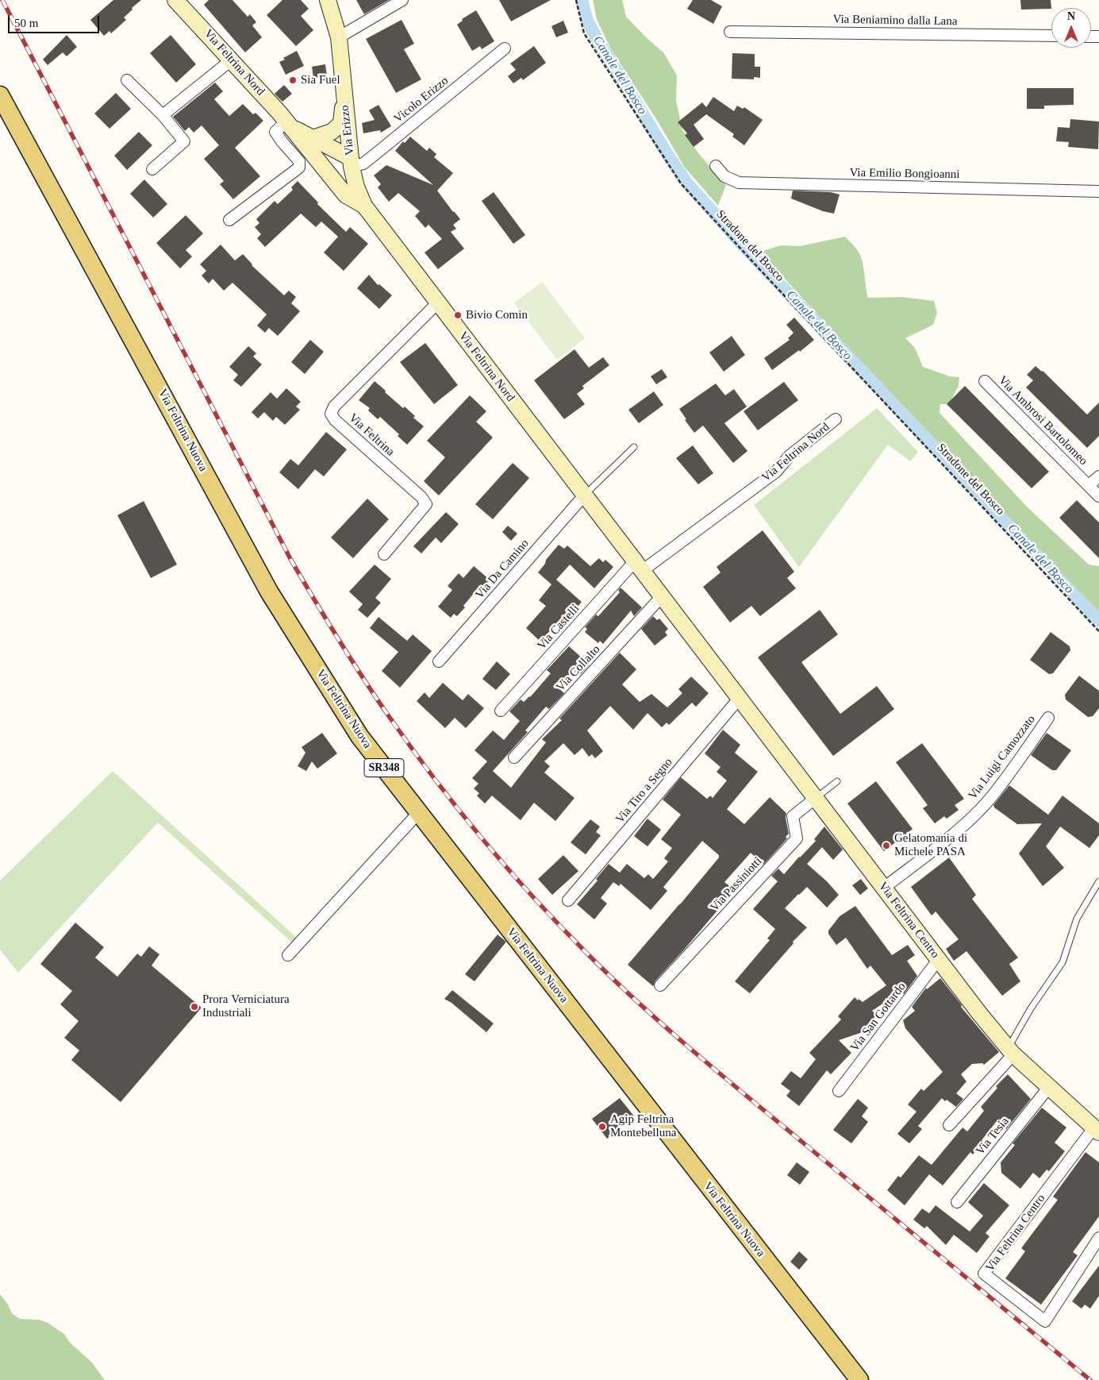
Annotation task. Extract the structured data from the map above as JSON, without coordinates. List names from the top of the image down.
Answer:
{
  "streets": {
    "main road": [
      "Via Feltrina Nord",
      "Via Erizzo",
      "Via Feltrina Nuova",
      "SR348",
      "Via Feltrina Centro"
    ],
    "street": [
      "Via Beniamino dalla Lana",
      "Vicolo Erizzo",
      "Via Emilio Bongioanni",
      "Via Ambrosi Bartolomeo",
      "Via Feltrina",
      "Via Da Camino",
      "Via Castelli",
      "Via Collalto",
      "Via Luigi Camozzato",
      "Via Tiro a Segno",
      "Via Passiniotti",
      "Via San Gottardo",
      "Via Tesia"
    ],
    "path": ["Stradone del Bosco"]
  },
  "crossings": [
    ["Via Feltrina Nord", "Vicolo Erizzo"],
    ["Via Feltrina Nord", "Via Erizzo"],
    ["Via Feltrina Nord", "Via Feltrina"],
    ["Via Feltrina Nord", "Via Da Camino"],
    ["Via Feltrina Nord", "Via Castelli"],
    ["Via Feltrina Nord", "Via Collalto"],
    ["Via Feltrina Nord", "Via Tiro a Segno"],
    ["Via Feltrina Nord", "Via Feltrina Centro"],
    ["Vicolo Erizzo", "Via Erizzo"],
    ["Via Luigi Camozzato", "Via Feltrina Centro"],
    ["Via Tiro a Segno", "Via Feltrina Centro"],
    ["Via Passiniotti", "Via Feltrina Centro"],
    ["Via Feltrina Centro", "Via San Gottardo"],
    ["Via Feltrina Centro", "Via Tesia"]
  ],
  "water": ["Canale del Bosco"],
  "places": [
    "Sia Fuel",
    "Bivio Comin",
    "Gelatomania di Michele PASA",
    "Prora Verniciatura Industriali",
    "Agip Feltrina Montebelluna"
  ],
  "scale_bar": "50 m",
  "north": "top"
}
